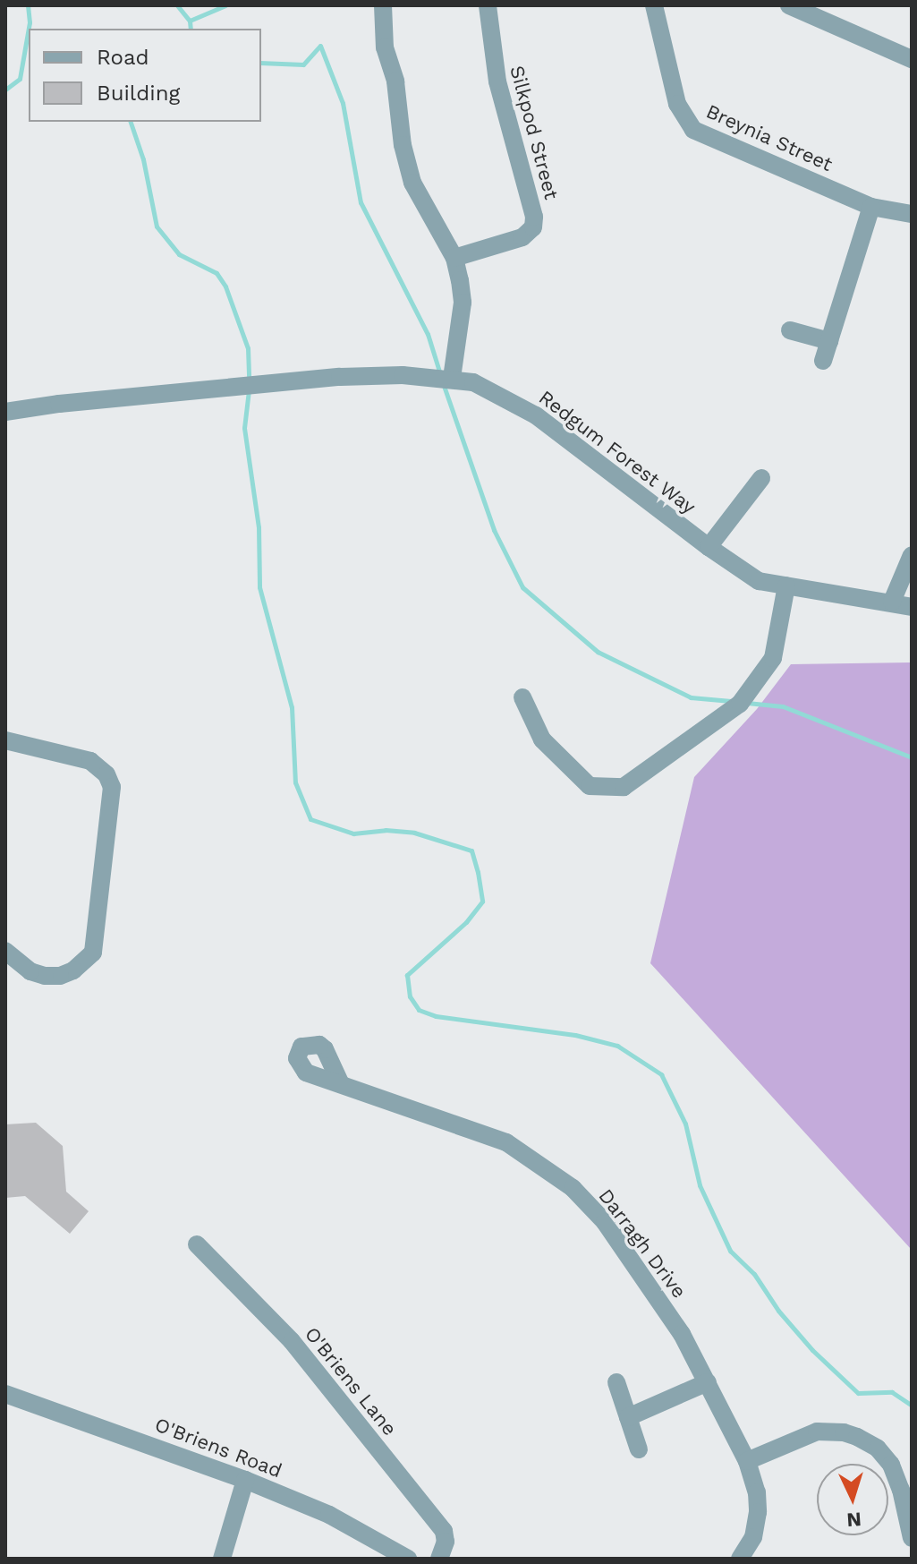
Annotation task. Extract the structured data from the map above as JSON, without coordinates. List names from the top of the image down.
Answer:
{
  "streets": {
    "street": [
      "Silkpod Street",
      "Breynia Street",
      "Redgum Forest Way",
      "Darragh Drive",
      "O'Briens Lane",
      "O'Briens Road"
    ]
  },
  "legend": ["Road", "Building"],
  "north": "bottom"
}
